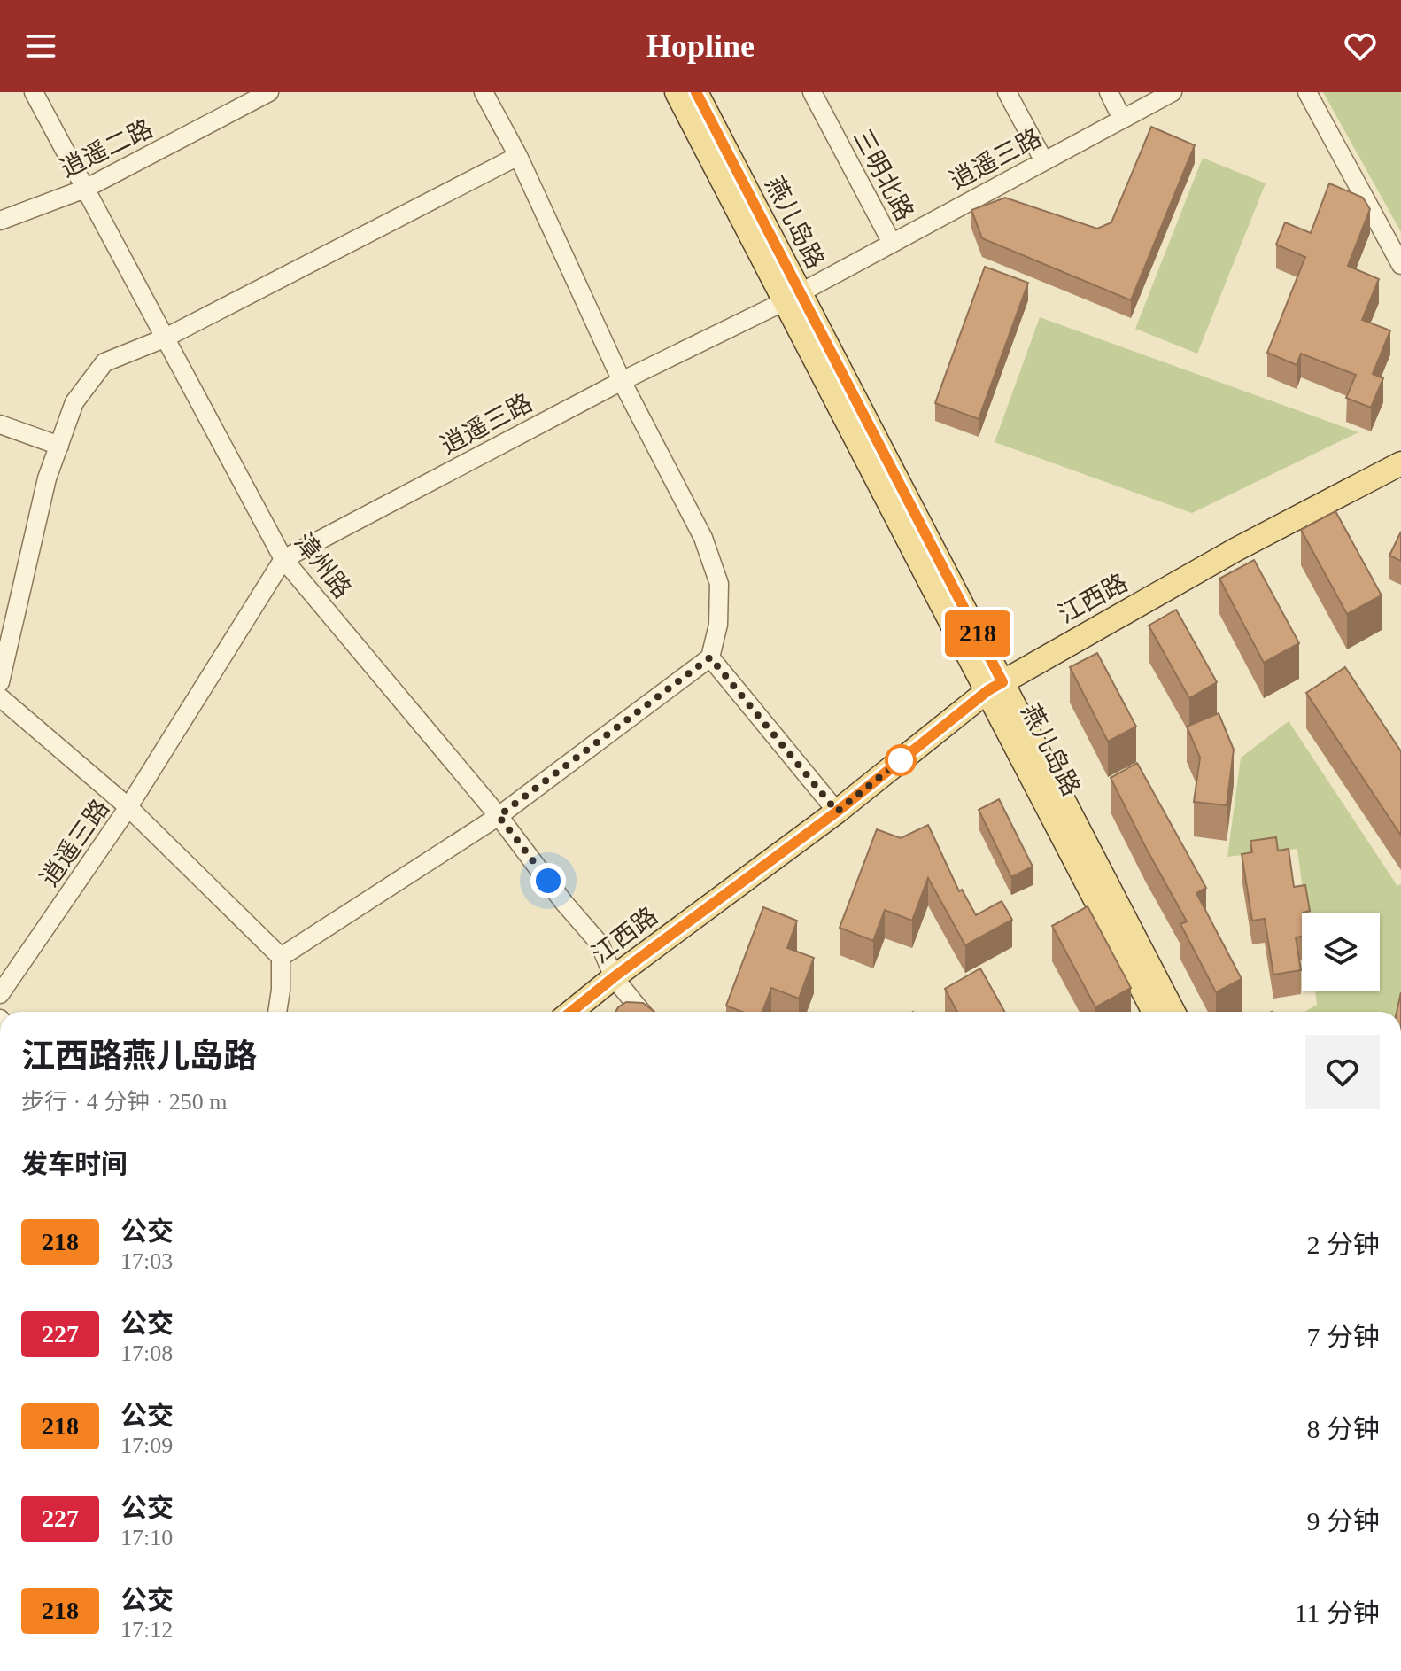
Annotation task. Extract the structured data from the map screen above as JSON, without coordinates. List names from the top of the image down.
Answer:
{
  "streets": {
    "main road": ["燕儿岛路", "江西路"],
    "street": [
      "逍遥二路",
      "逍遥三路",
      "三明北路",
      "漳州路"
    ]
  },
  "crossings": [
    ["逍遥二路", "漳州路"],
    ["逍遥三路", "三明北路"],
    ["逍遥三路", "燕儿岛路"],
    ["逍遥三路", "漳州路"],
    ["燕儿岛路", "江西路"],
    ["漳州路", "江西路"]
  ],
  "lines": ["bus line 218"],
  "page": {
    "header": "Hopline",
    "on_map": "218",
    "heading": [
      ["江西路燕儿岛路", "步行 · 4 分钟 · 250 m"],
      "发车时间"
    ],
    "list": [
      {
        "mark": "218",
        "name": "公交",
        "note": "17:03",
        "value": "2 分钟"
      },
      {
        "mark": "227",
        "name": "公交",
        "note": "17:08",
        "value": "7 分钟"
      },
      {
        "mark": "218",
        "name": "公交",
        "note": "17:09",
        "value": "8 分钟"
      },
      {
        "mark": "227",
        "name": "公交",
        "note": "17:10",
        "value": "9 分钟"
      },
      {
        "mark": "218",
        "name": "公交",
        "note": "17:12",
        "value": "11 分钟"
      }
    ]
  }
}
